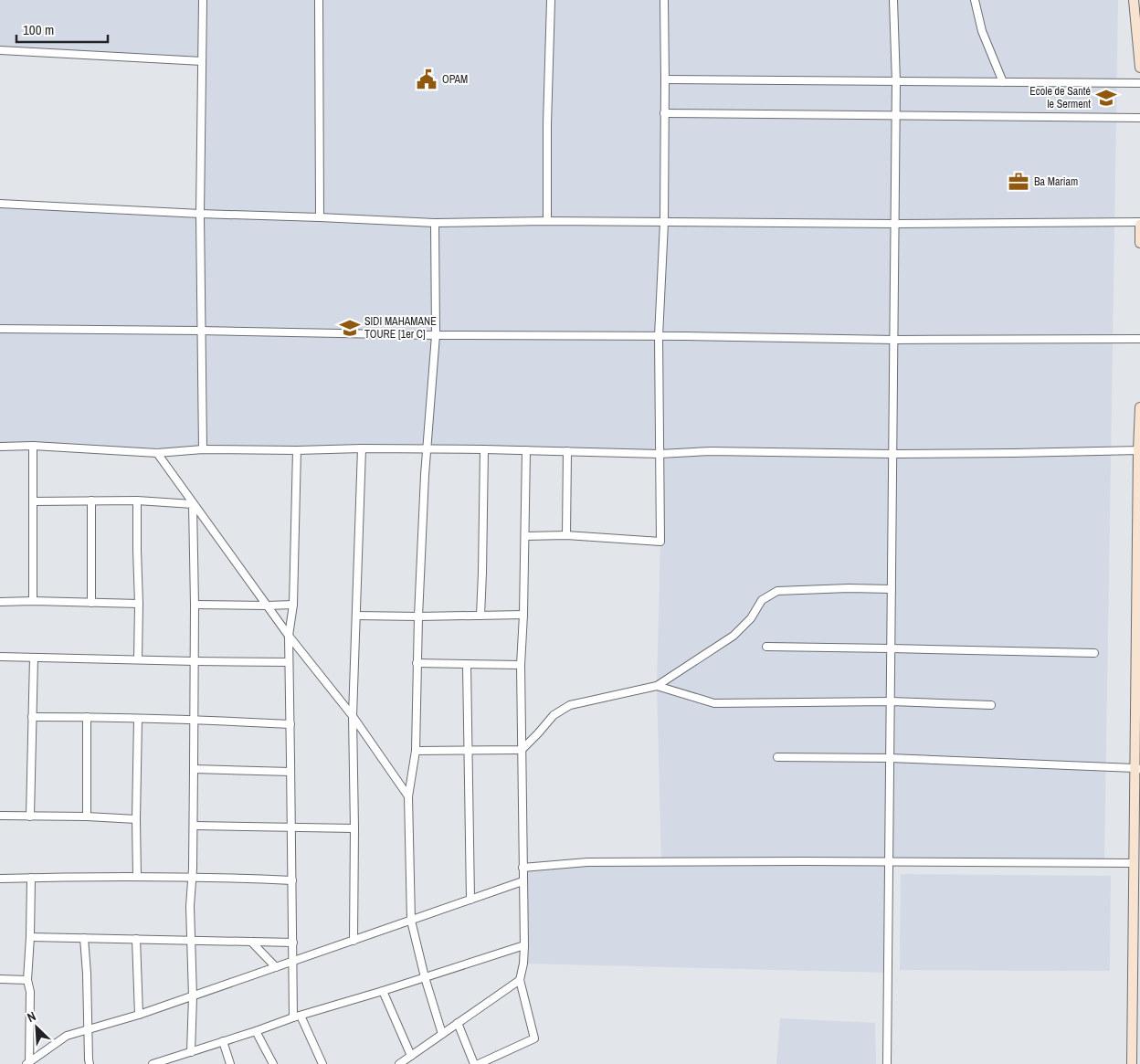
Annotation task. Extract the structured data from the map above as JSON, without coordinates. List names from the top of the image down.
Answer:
{
  "places": {
    "public building": ["OPAM"],
    "school or university": ["Ecole de Santé le Serment", "SIDI MAHAMANE TOURE [1er C]"],
    "office": ["Ba Mariam"]
  },
  "scale_bar": "100 m",
  "north": "top left"
}
